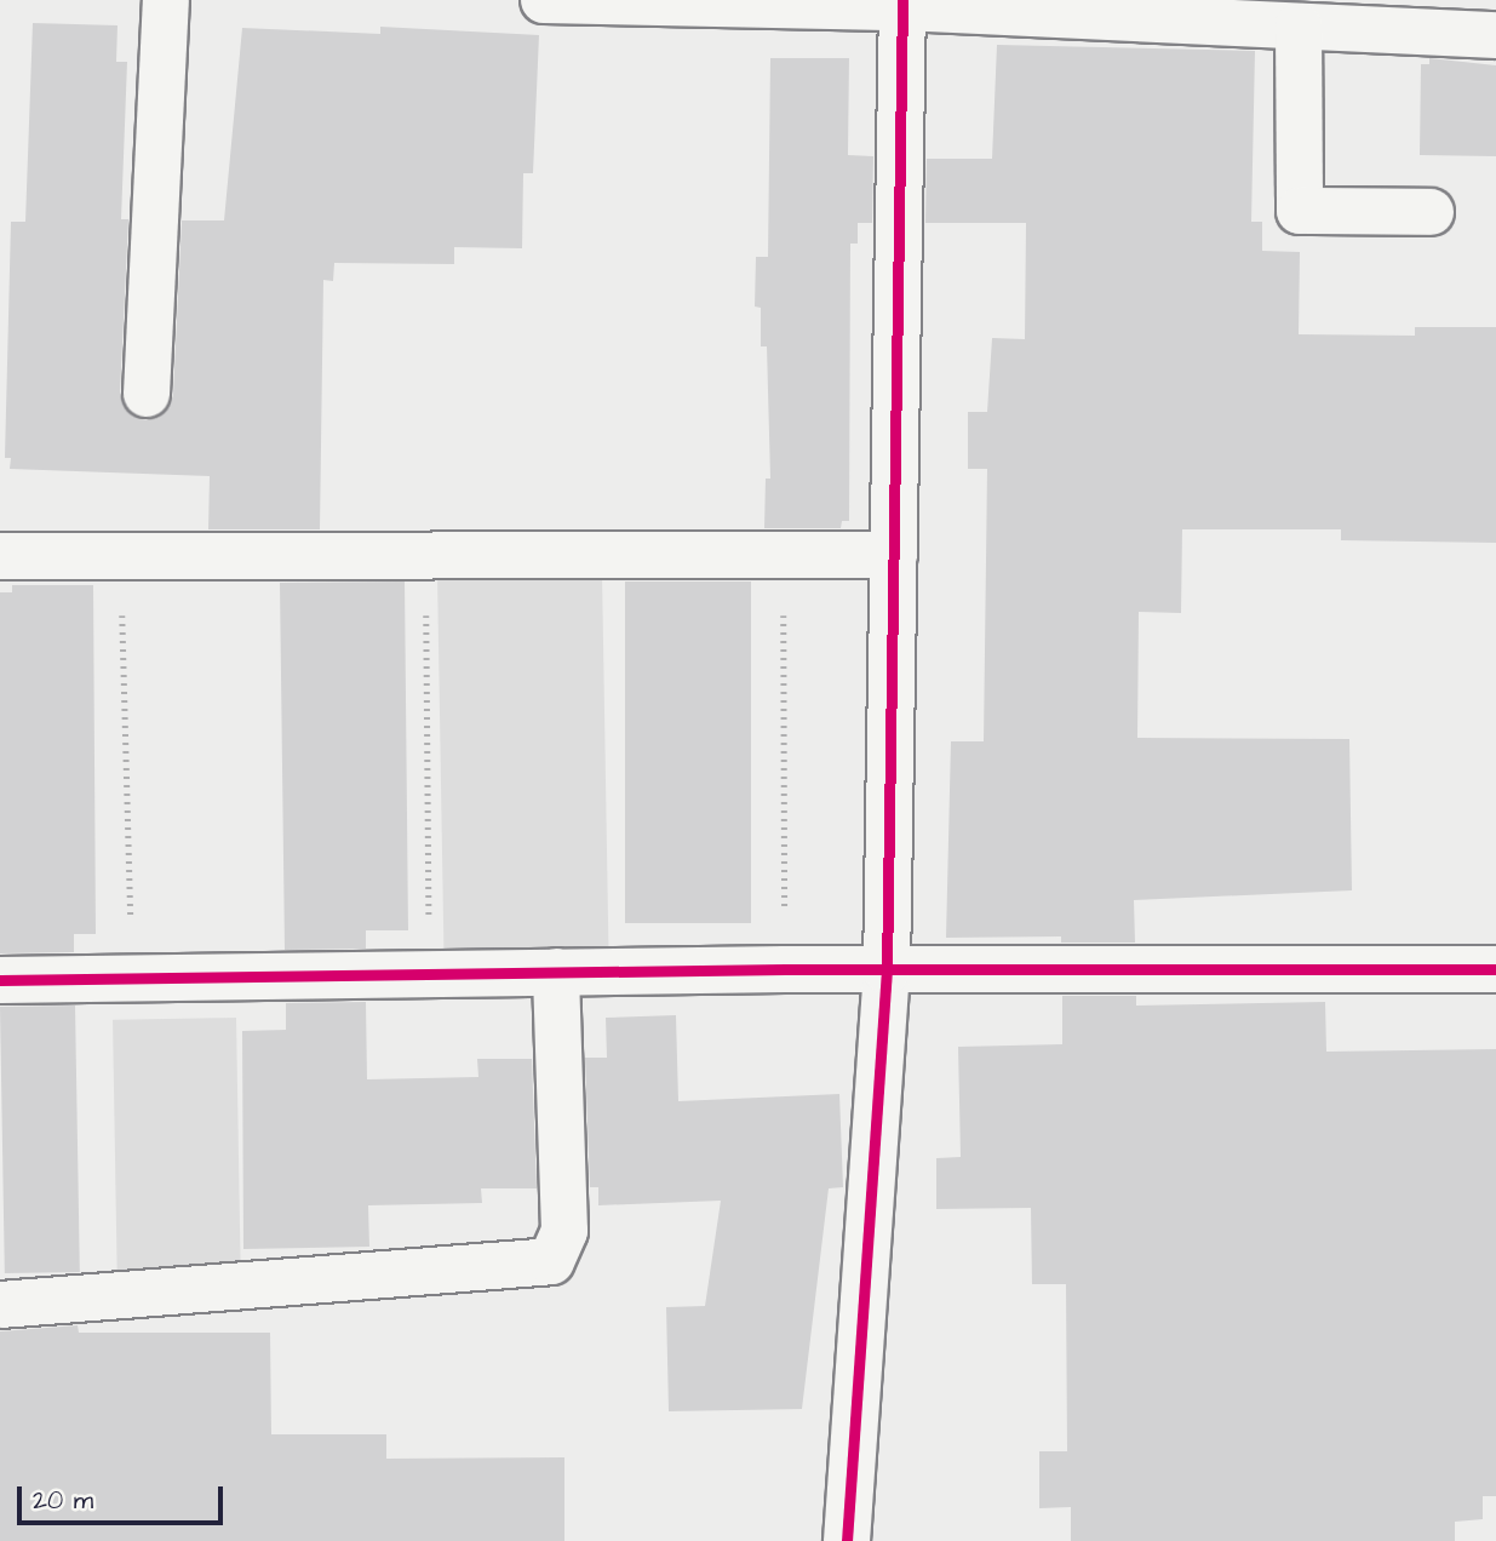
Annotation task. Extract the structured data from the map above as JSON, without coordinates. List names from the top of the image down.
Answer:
{
  "scale_bar": "20 m"
}
